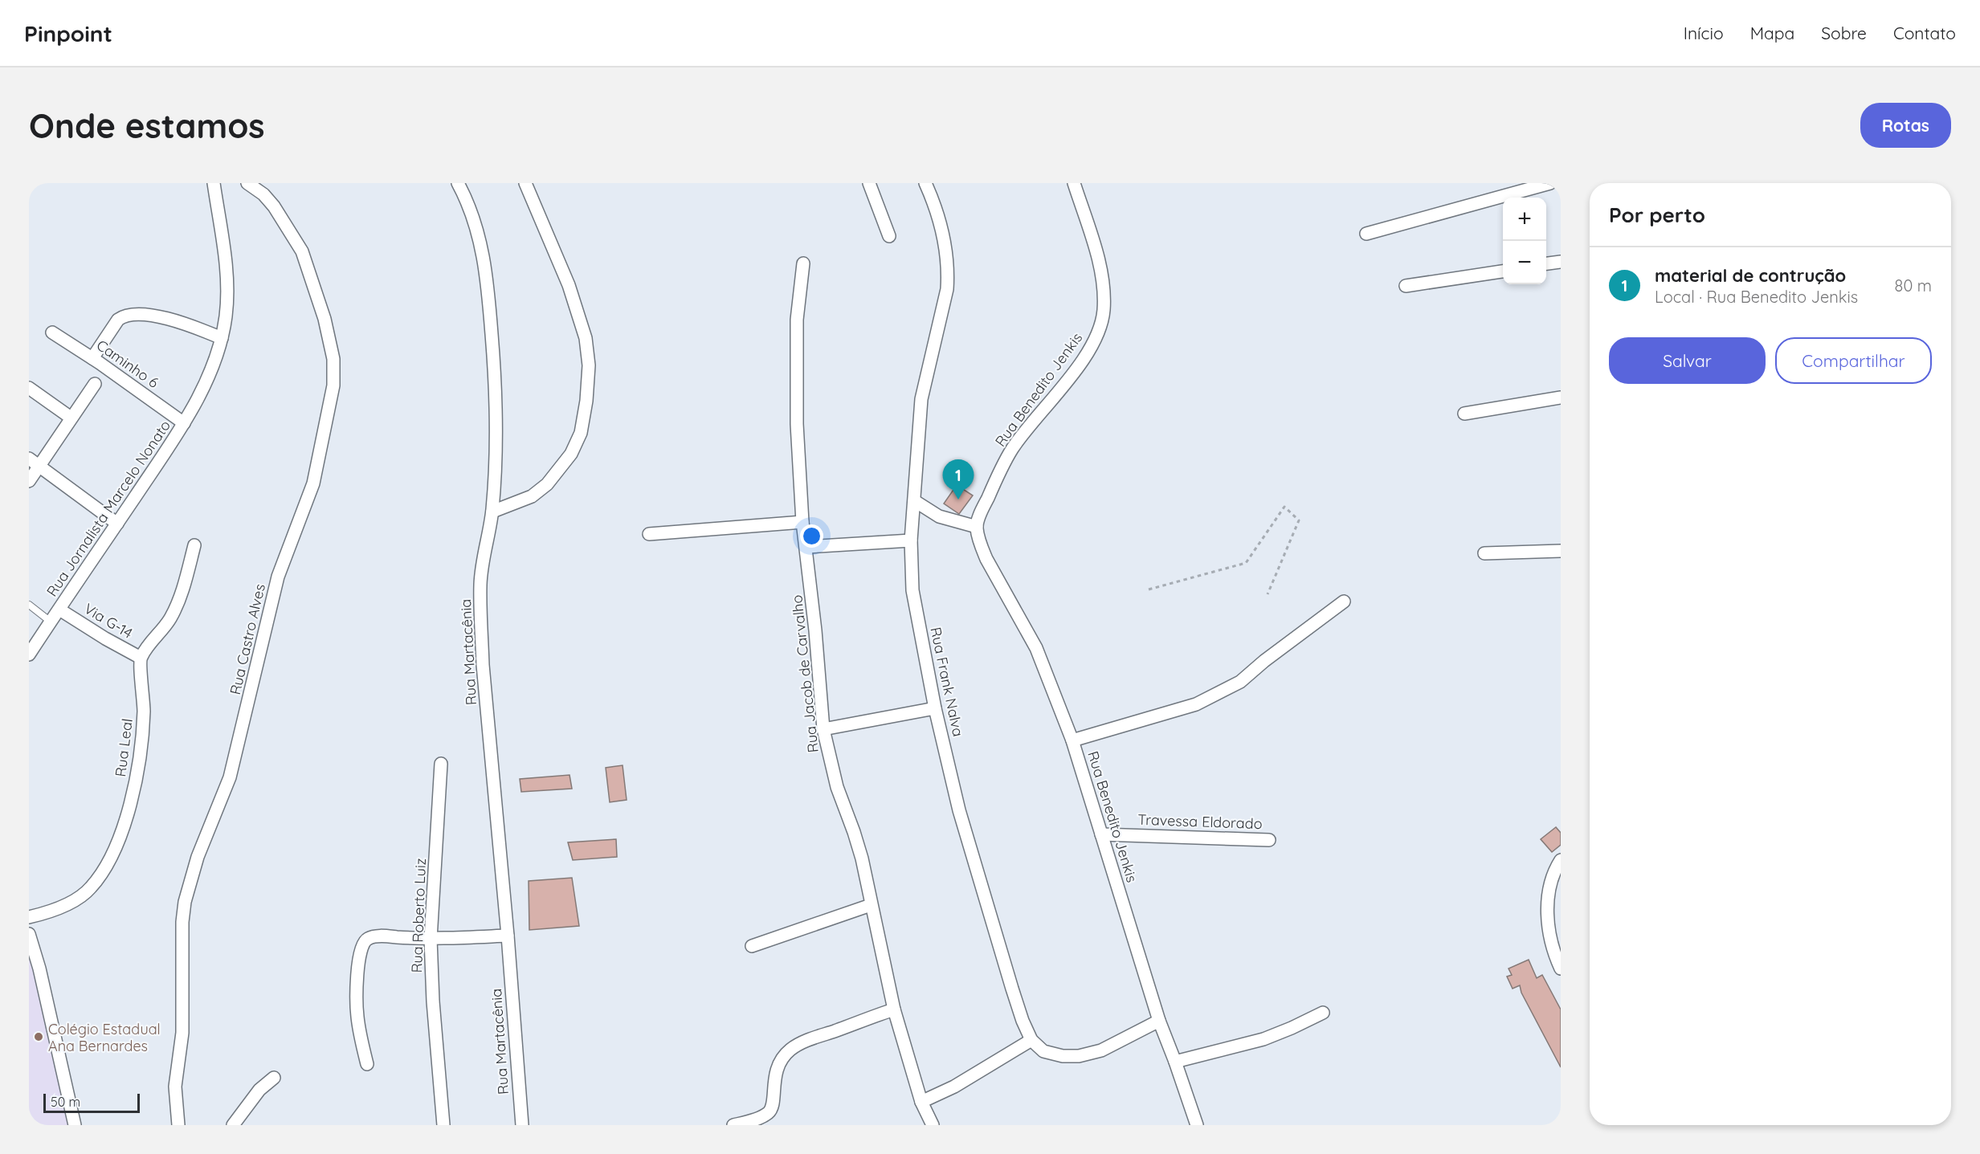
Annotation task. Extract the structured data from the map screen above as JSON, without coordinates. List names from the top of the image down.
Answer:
{
  "streets": {
    "street": [
      "Caminho 6",
      "Rua Benedito Jenkis",
      "Rua Jornalista Marcelo Nonato",
      "Via G-14",
      "Rua Castro Alves",
      "Rua Martacênia",
      "Rua Jacob de Carvalho",
      "Rua Frank Nalva",
      "Rua Leal",
      "Travessa Eldorado",
      "Rua Roberto Luiz"
    ]
  },
  "crossings": [
    ["Caminho 6", "Rua Jornalista Marcelo Nonato"],
    ["Rua Benedito Jenkis", "Travessa Eldorado"],
    ["Rua Jornalista Marcelo Nonato", "Via G-14"],
    ["Via G-14", "Rua Leal"]
  ],
  "places": ["Colégio Estadual Ana Bernardes"],
  "scale_bar": "50 m",
  "page": {
    "header": "Pinpoint",
    "nav": [
      "Início",
      "Mapa",
      "Sobre",
      "Contato"
    ],
    "buttons": [
      "Rotas",
      ["Salvar", "Compartilhar"]
    ],
    "title": "Onde estamos",
    "heading": "Por perto",
    "map_buttons": ["+", "−"],
    "list": [
      {
        "mark": "1",
        "name": "material de contrução",
        "note": "Local · Rua Benedito Jenkis",
        "value": "80 m"
      }
    ],
    "pins": "1",
    "scale": "50 m"
  }
}
